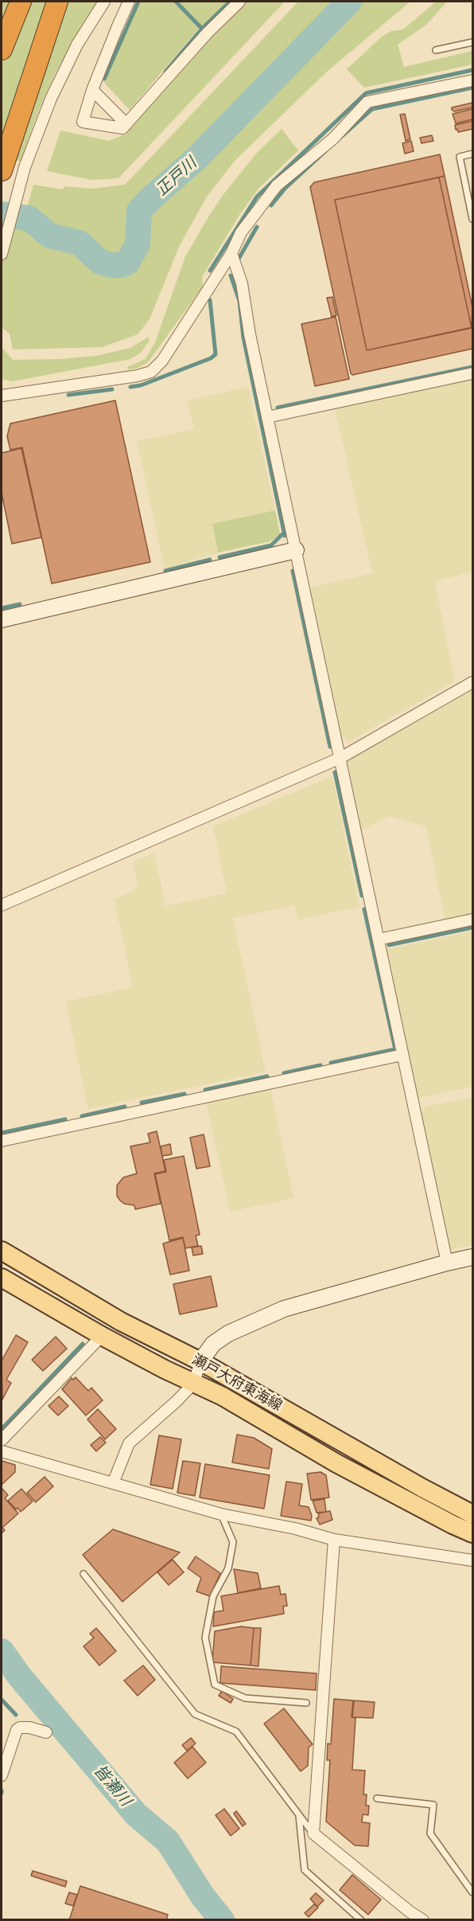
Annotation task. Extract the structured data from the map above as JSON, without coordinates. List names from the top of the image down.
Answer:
{
  "streets": {
    "main road": ["瀬戸大府東海線"]
  },
  "water": ["正戸川", "皆瀬川"]
}
